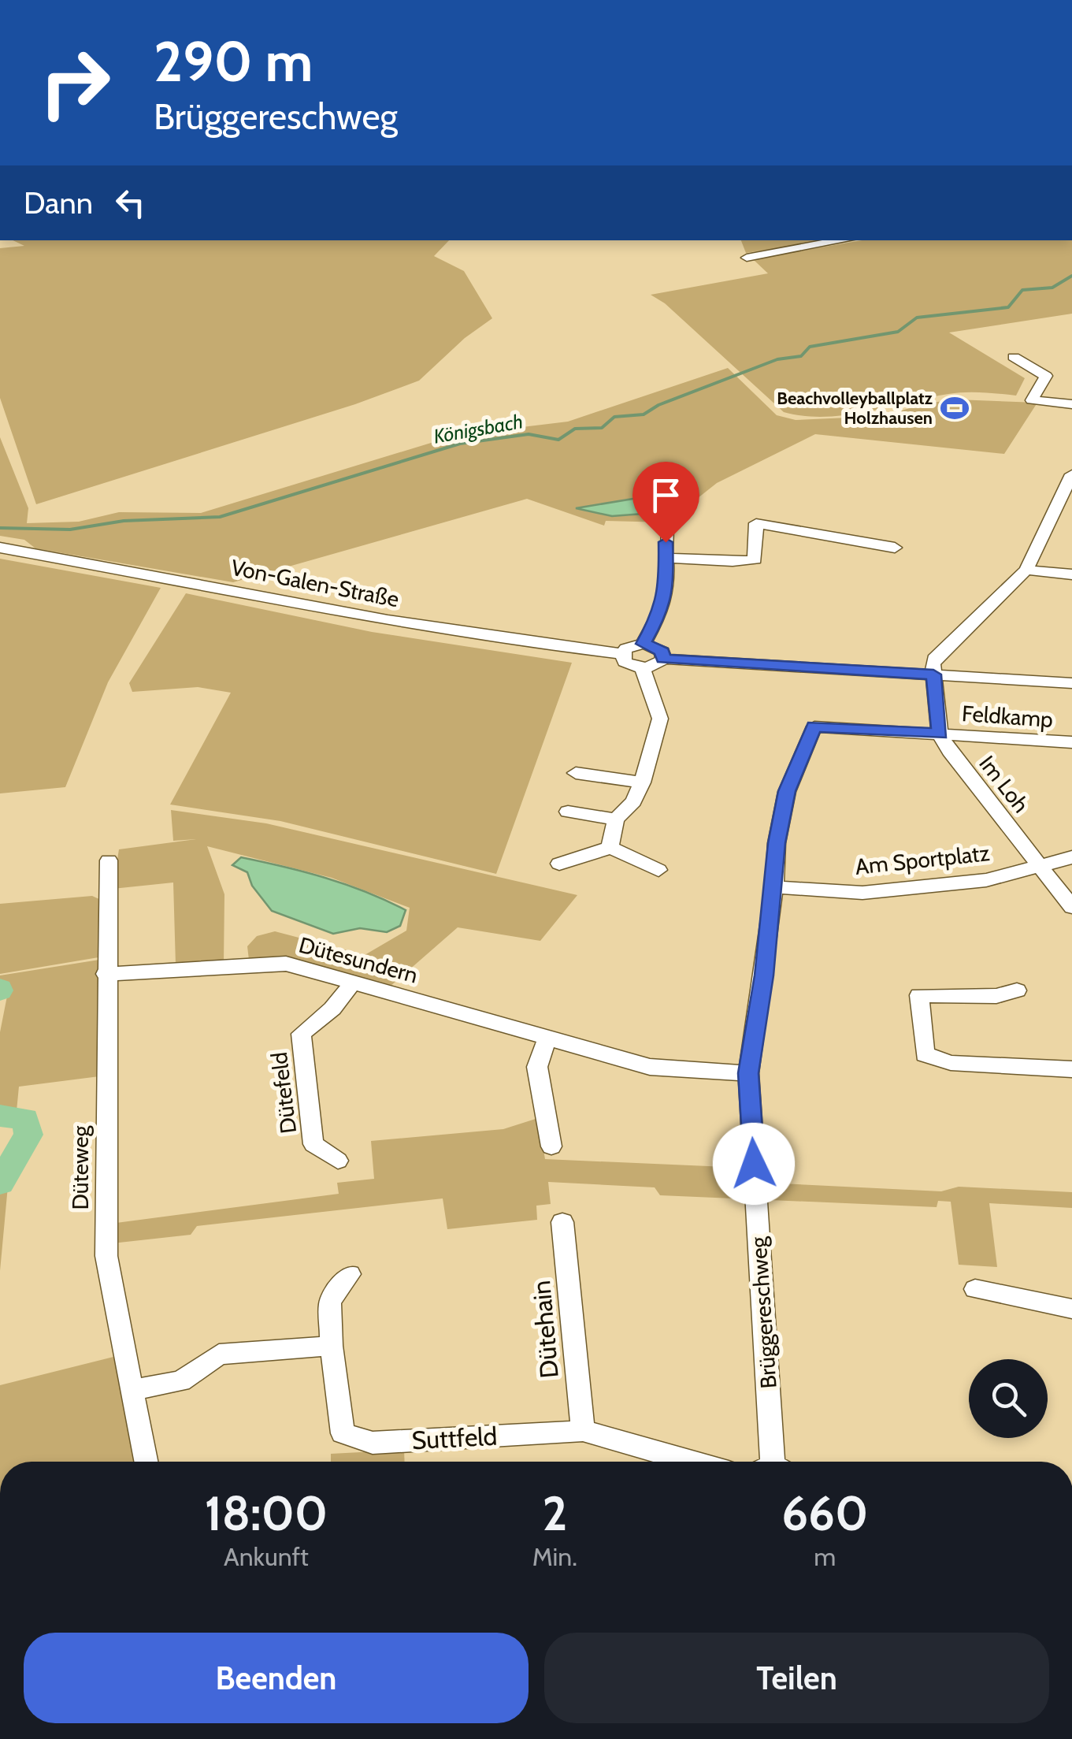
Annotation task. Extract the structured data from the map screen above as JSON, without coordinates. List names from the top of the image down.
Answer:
{
  "streets": {
    "street": [
      "Von-Galen-Straße",
      "Feldkamp",
      "Im Loh",
      "Am Sportplatz",
      "Dütesundern",
      "Dütefeld",
      "Düteweg",
      "Brüggereschweg",
      "Dütehain",
      "Suttfeld"
    ]
  },
  "crossings": [
    ["Feldkamp", "Im Loh"],
    ["Feldkamp", "Brüggereschweg"],
    ["Im Loh", "Am Sportplatz"],
    ["Im Loh", "Brüggereschweg"],
    ["Am Sportplatz", "Brüggereschweg"],
    ["Dütesundern", "Dütefeld"],
    ["Dütesundern", "Düteweg"],
    ["Dütesundern", "Brüggereschweg"],
    ["Dütehain", "Suttfeld"]
  ],
  "water": ["Königsbach"],
  "places": {
    "sports": ["Beachvolleyballplatz Holzhausen"]
  },
  "page": {
    "turn": ["290 m", "Brüggereschweg"],
    "then": "Dann",
    "eta": [
      "18:00",
      "Ankunft",
      "2",
      "Min.",
      "660",
      "m"
    ],
    "buttons": ["Beenden", "Teilen"]
  }
}
